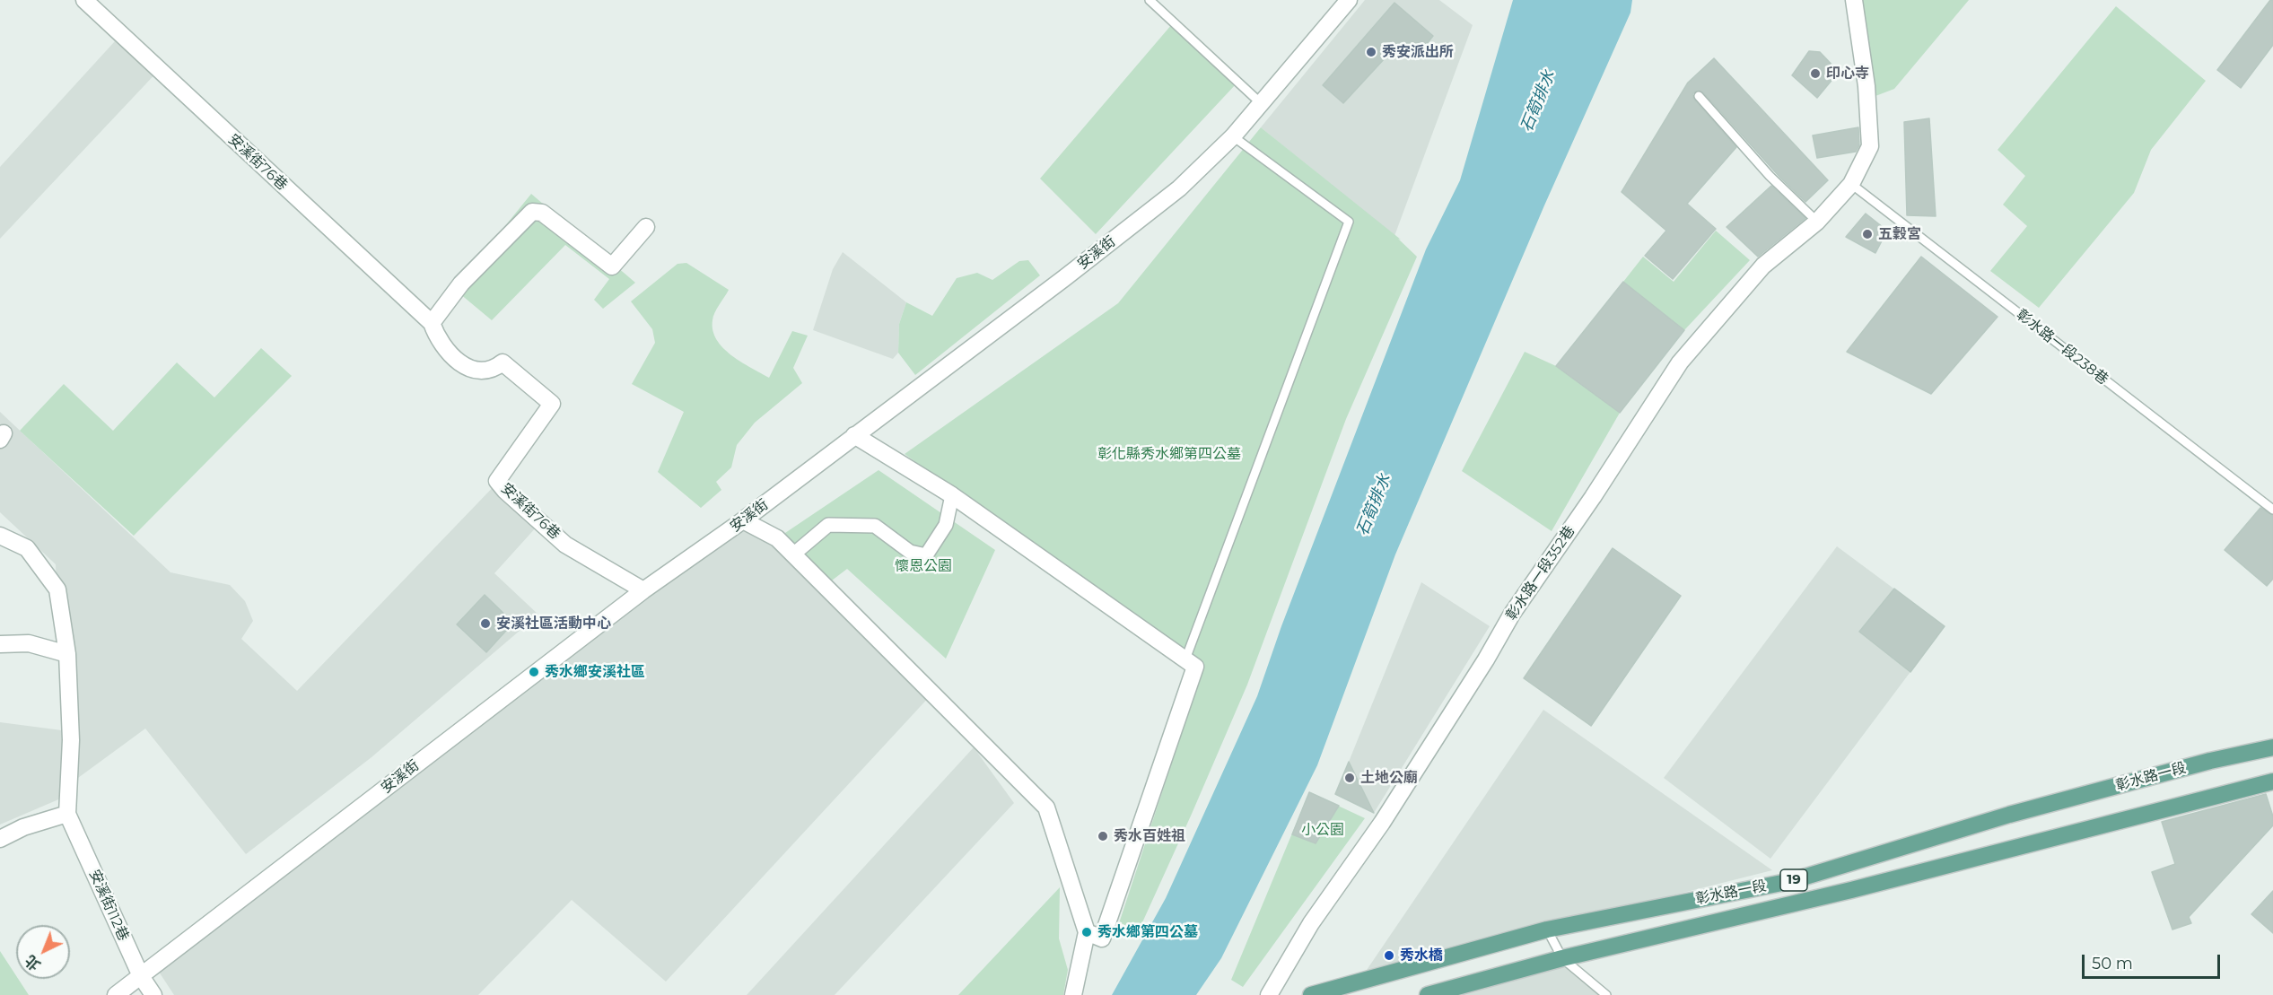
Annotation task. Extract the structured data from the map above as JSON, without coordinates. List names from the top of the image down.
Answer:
{
  "streets": {
    "main road": ["彰水路一段", "19"],
    "street": [
      "安溪街76巷",
      "安溪街",
      "彰水路一段352巷",
      "安溪街112巷"
    ],
    "lane": ["彰水路一段238巷"]
  },
  "crossings": [
    ["安溪街76巷", "安溪街"],
    ["安溪街", "安溪街112巷"],
    ["彰水路一段238巷", "彰水路一段352巷"]
  ],
  "water": ["石筍排水"],
  "parks": ["彰化縣秀水鄉第四公墓", "懷恩公園", "小公園"],
  "places": [
    "秀安派出所",
    "印心寺",
    "五穀宮",
    "安溪社區活動中心",
    "秀水鄉安溪社區",
    "土地公廟",
    "秀水百姓祖",
    "秀水鄉第四公墓",
    "秀水橋"
  ],
  "scale_bar": "50 m",
  "north": "bottom left"
}
